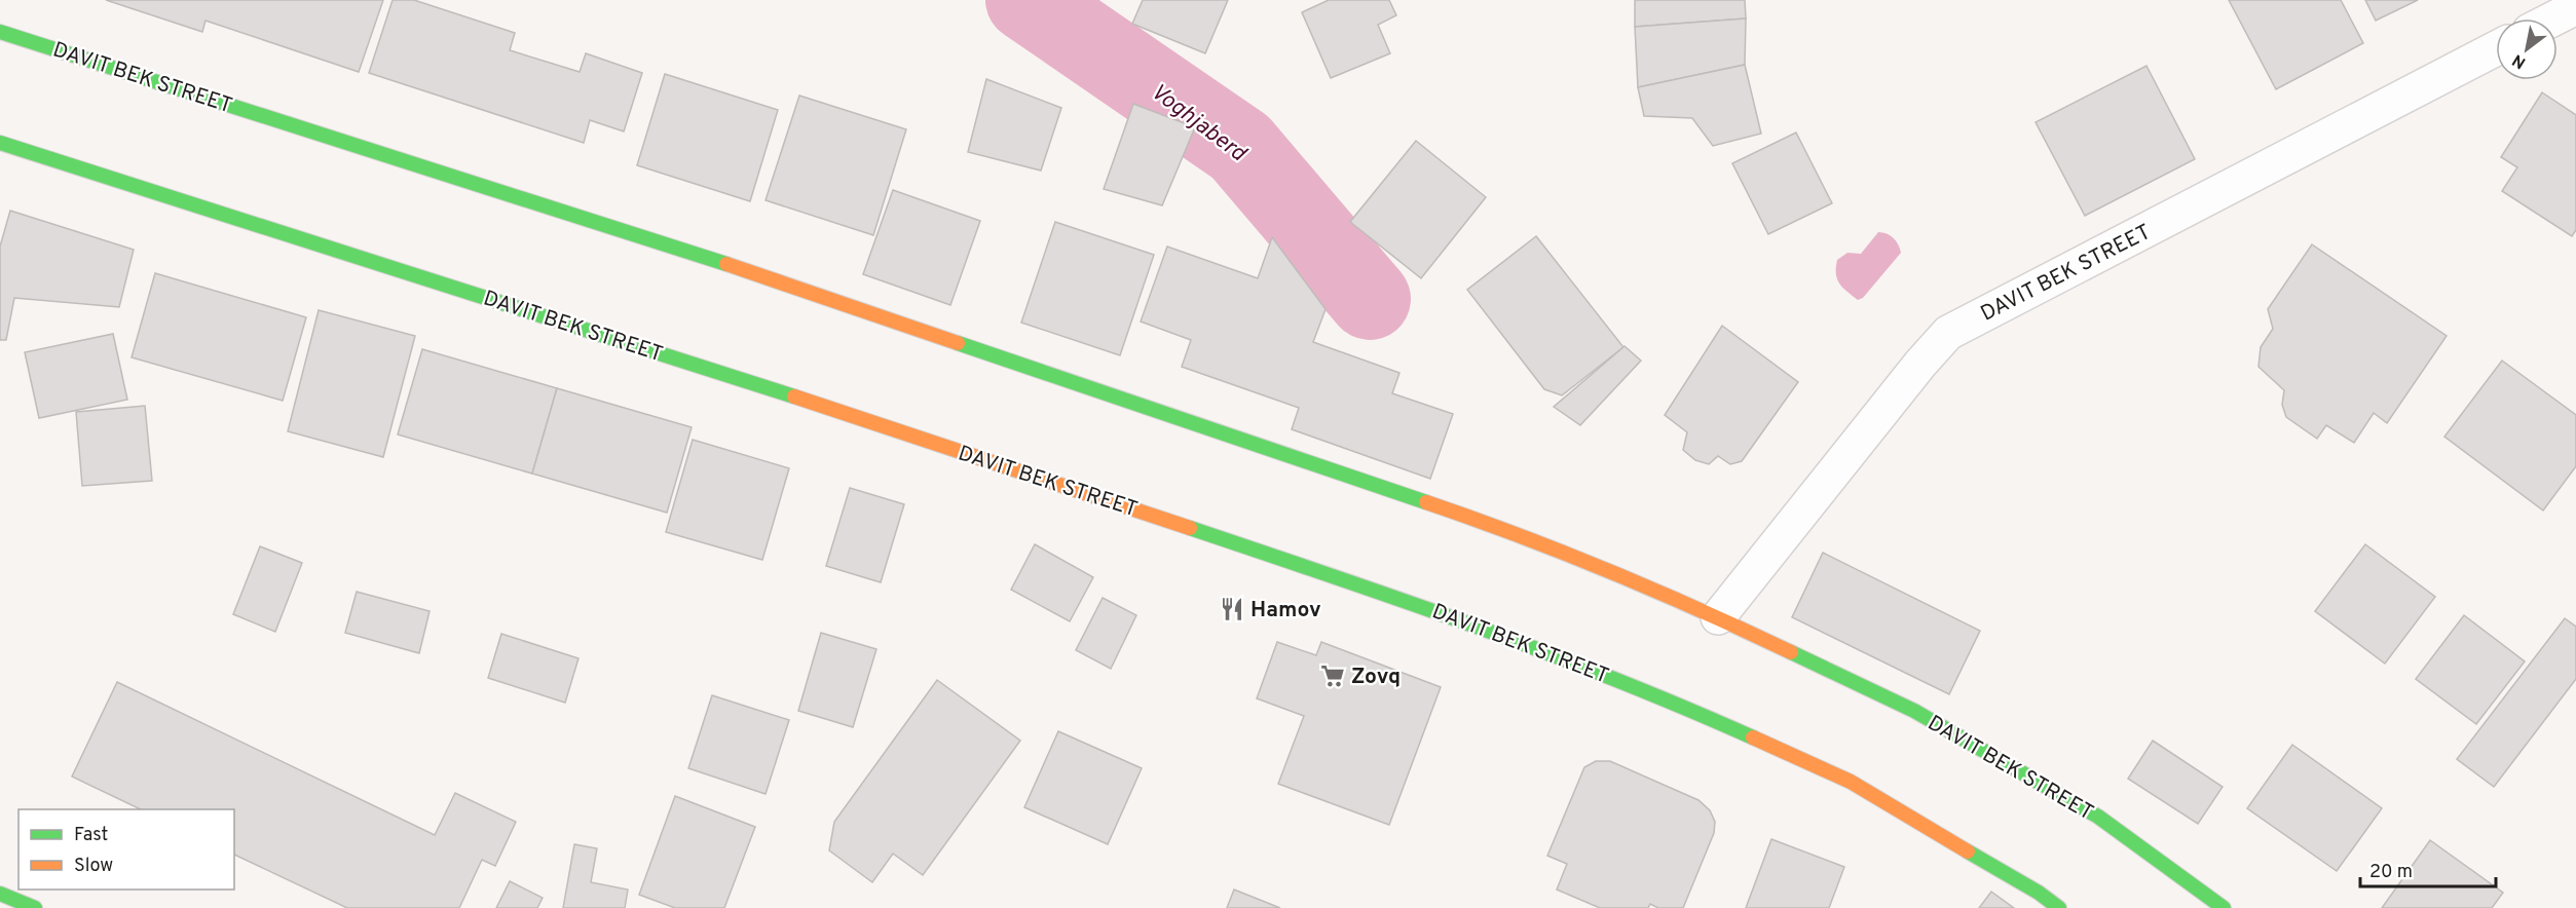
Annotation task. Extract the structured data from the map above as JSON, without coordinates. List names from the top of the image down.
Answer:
{
  "streets": {
    "main road": ["DAVIT BEK STREET"]
  },
  "water": ["Voghjaberd"],
  "places": {
    "restaurant": ["Hamov"],
    "supermarket": ["Zovq"]
  },
  "legend": ["Fast", "Slow"],
  "scale_bar": "20 m",
  "north": "bottom left"
}
